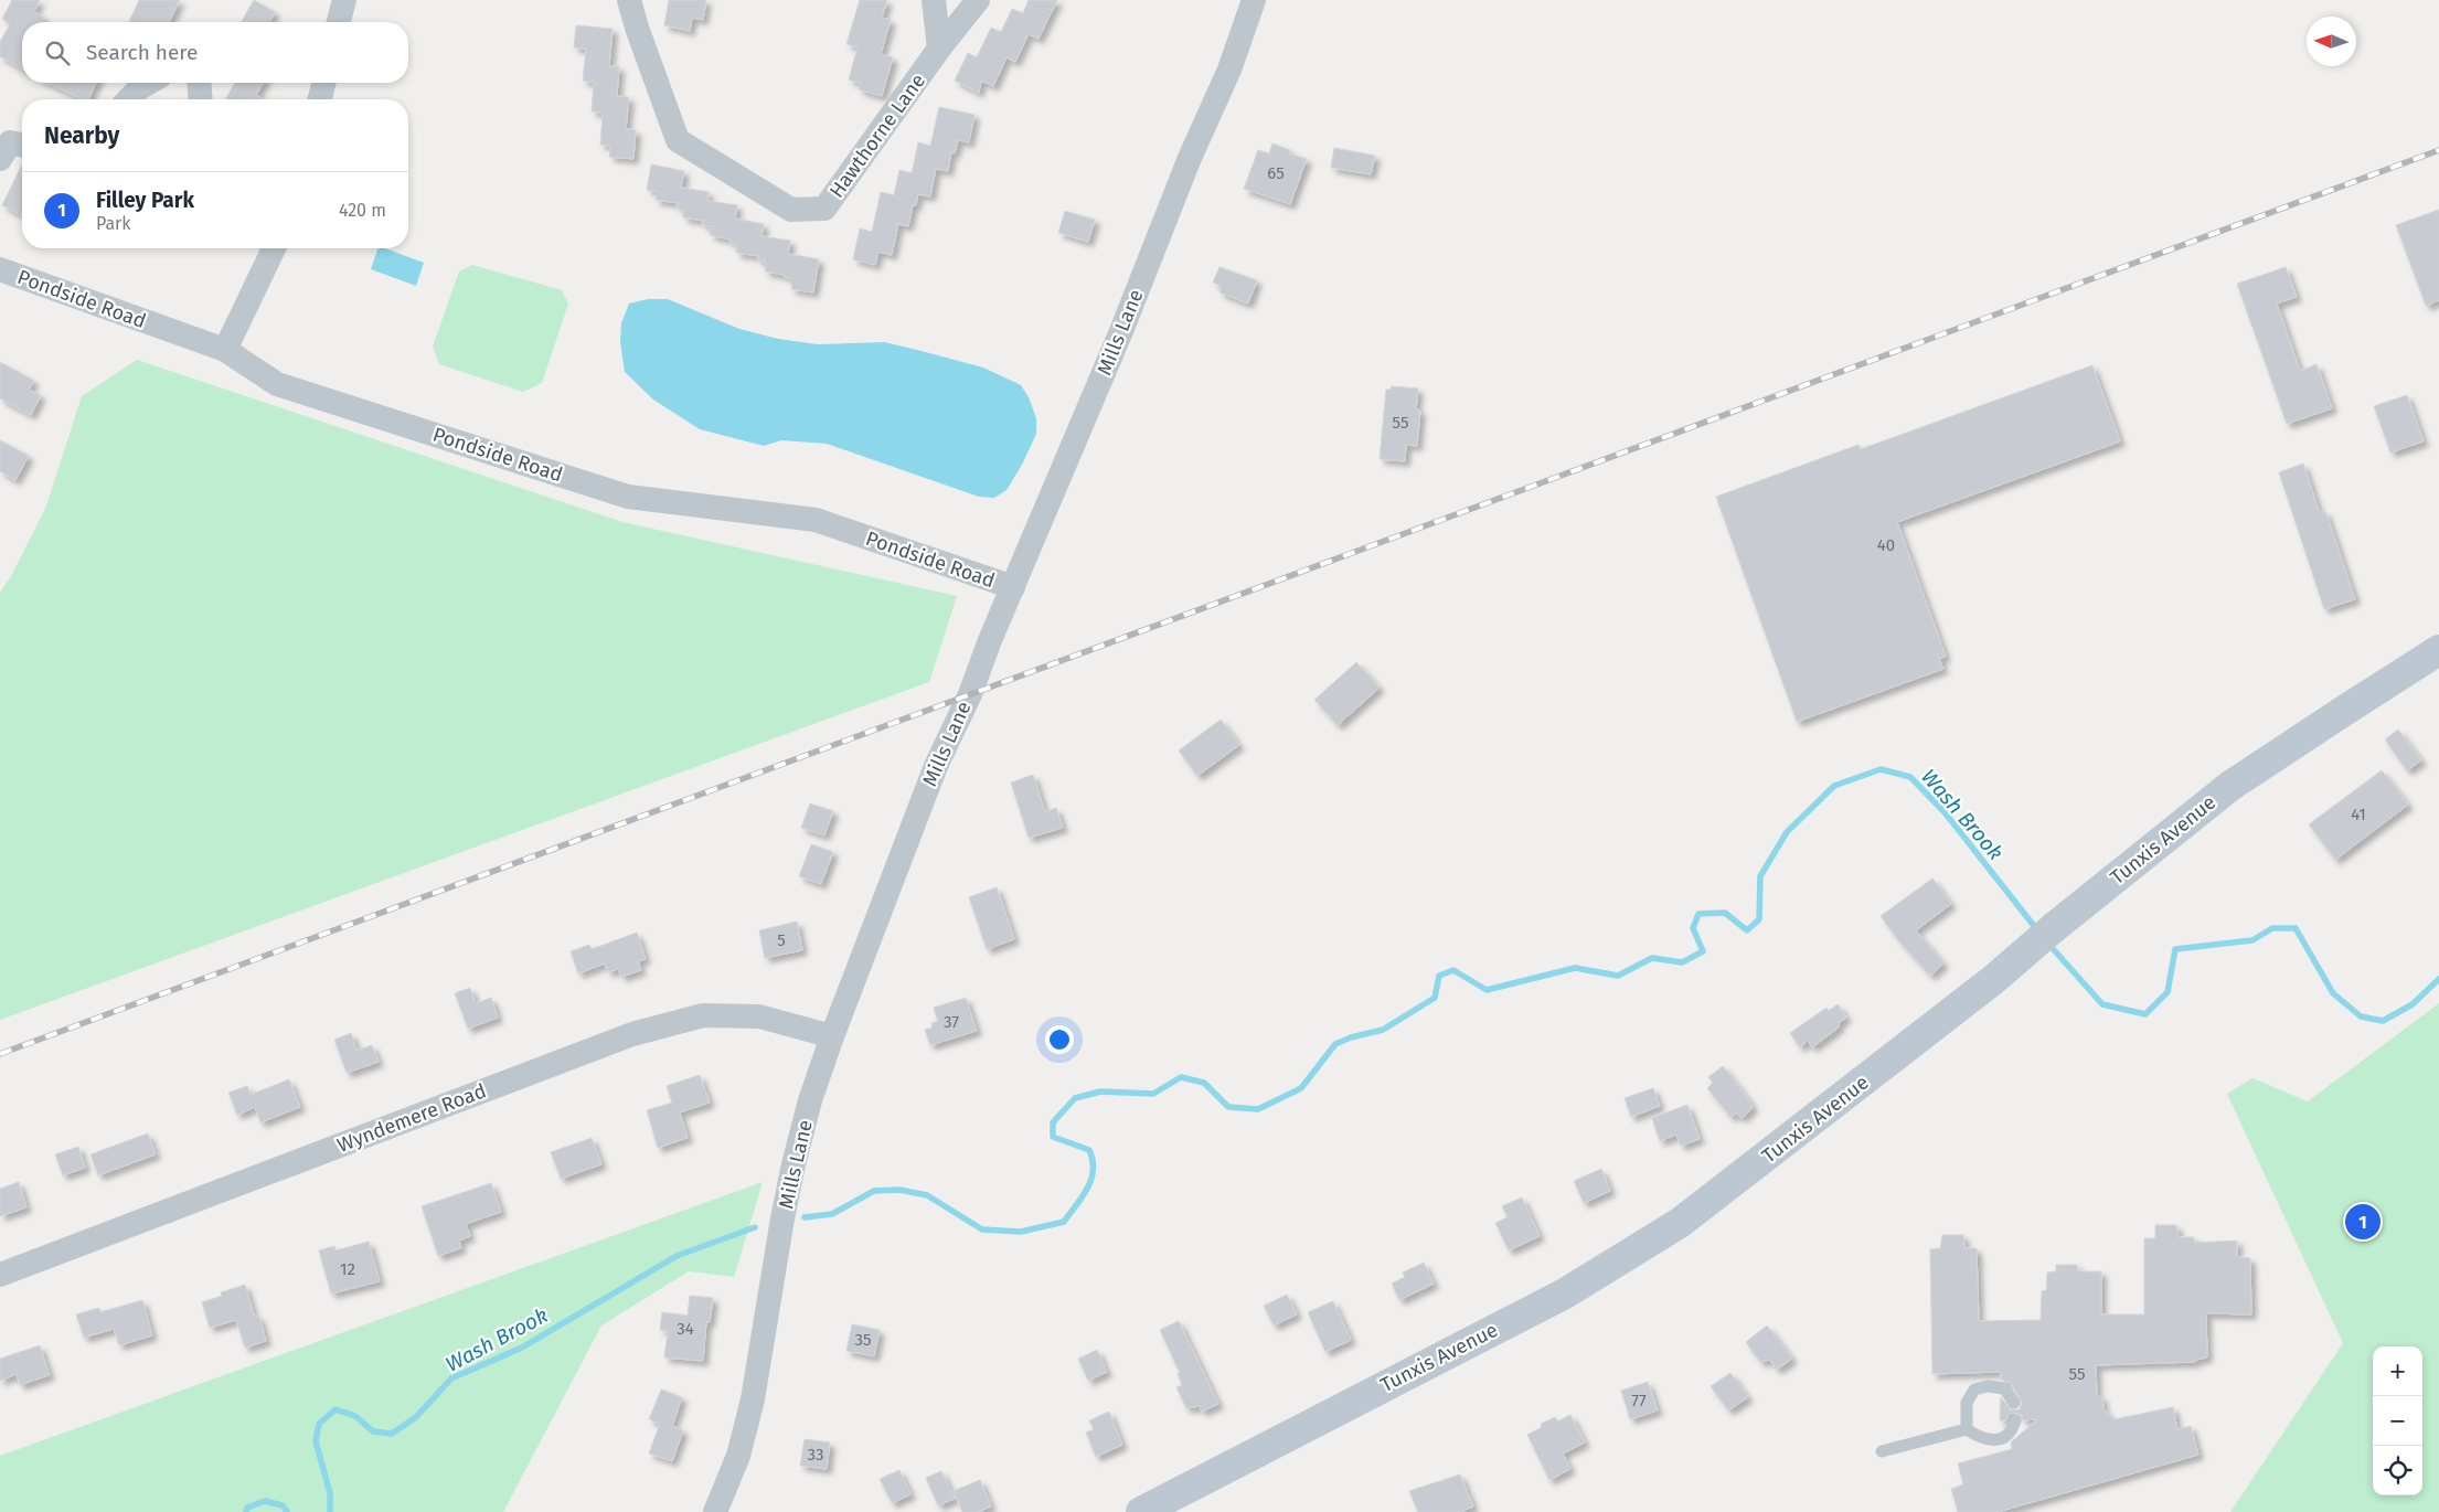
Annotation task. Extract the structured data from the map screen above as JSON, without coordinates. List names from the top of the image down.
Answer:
{
  "streets": {
    "main road": ["Tunxis Avenue"],
    "street": [
      "Hawthorne Lane",
      "Pondside Road",
      "Mills Lane",
      "Wyndemere Road"
    ]
  },
  "crossings": [
    ["Pondside Road", "Mills Lane"],
    ["Mills Lane", "Wyndemere Road"]
  ],
  "water": ["Wash Brook"],
  "house_numbers": [
    "65",
    "55",
    "40",
    "41",
    "5",
    "37",
    "12",
    "34",
    "35",
    "55",
    "77",
    "33"
  ],
  "north": "left",
  "page": {
    "search": "Search here",
    "heading": "Nearby",
    "list": [
      {
        "mark": "1",
        "name": "Filley Park",
        "note": "Park",
        "value": "420 m"
      }
    ],
    "pins": "1",
    "map_buttons": ["+", "−"]
  }
}
